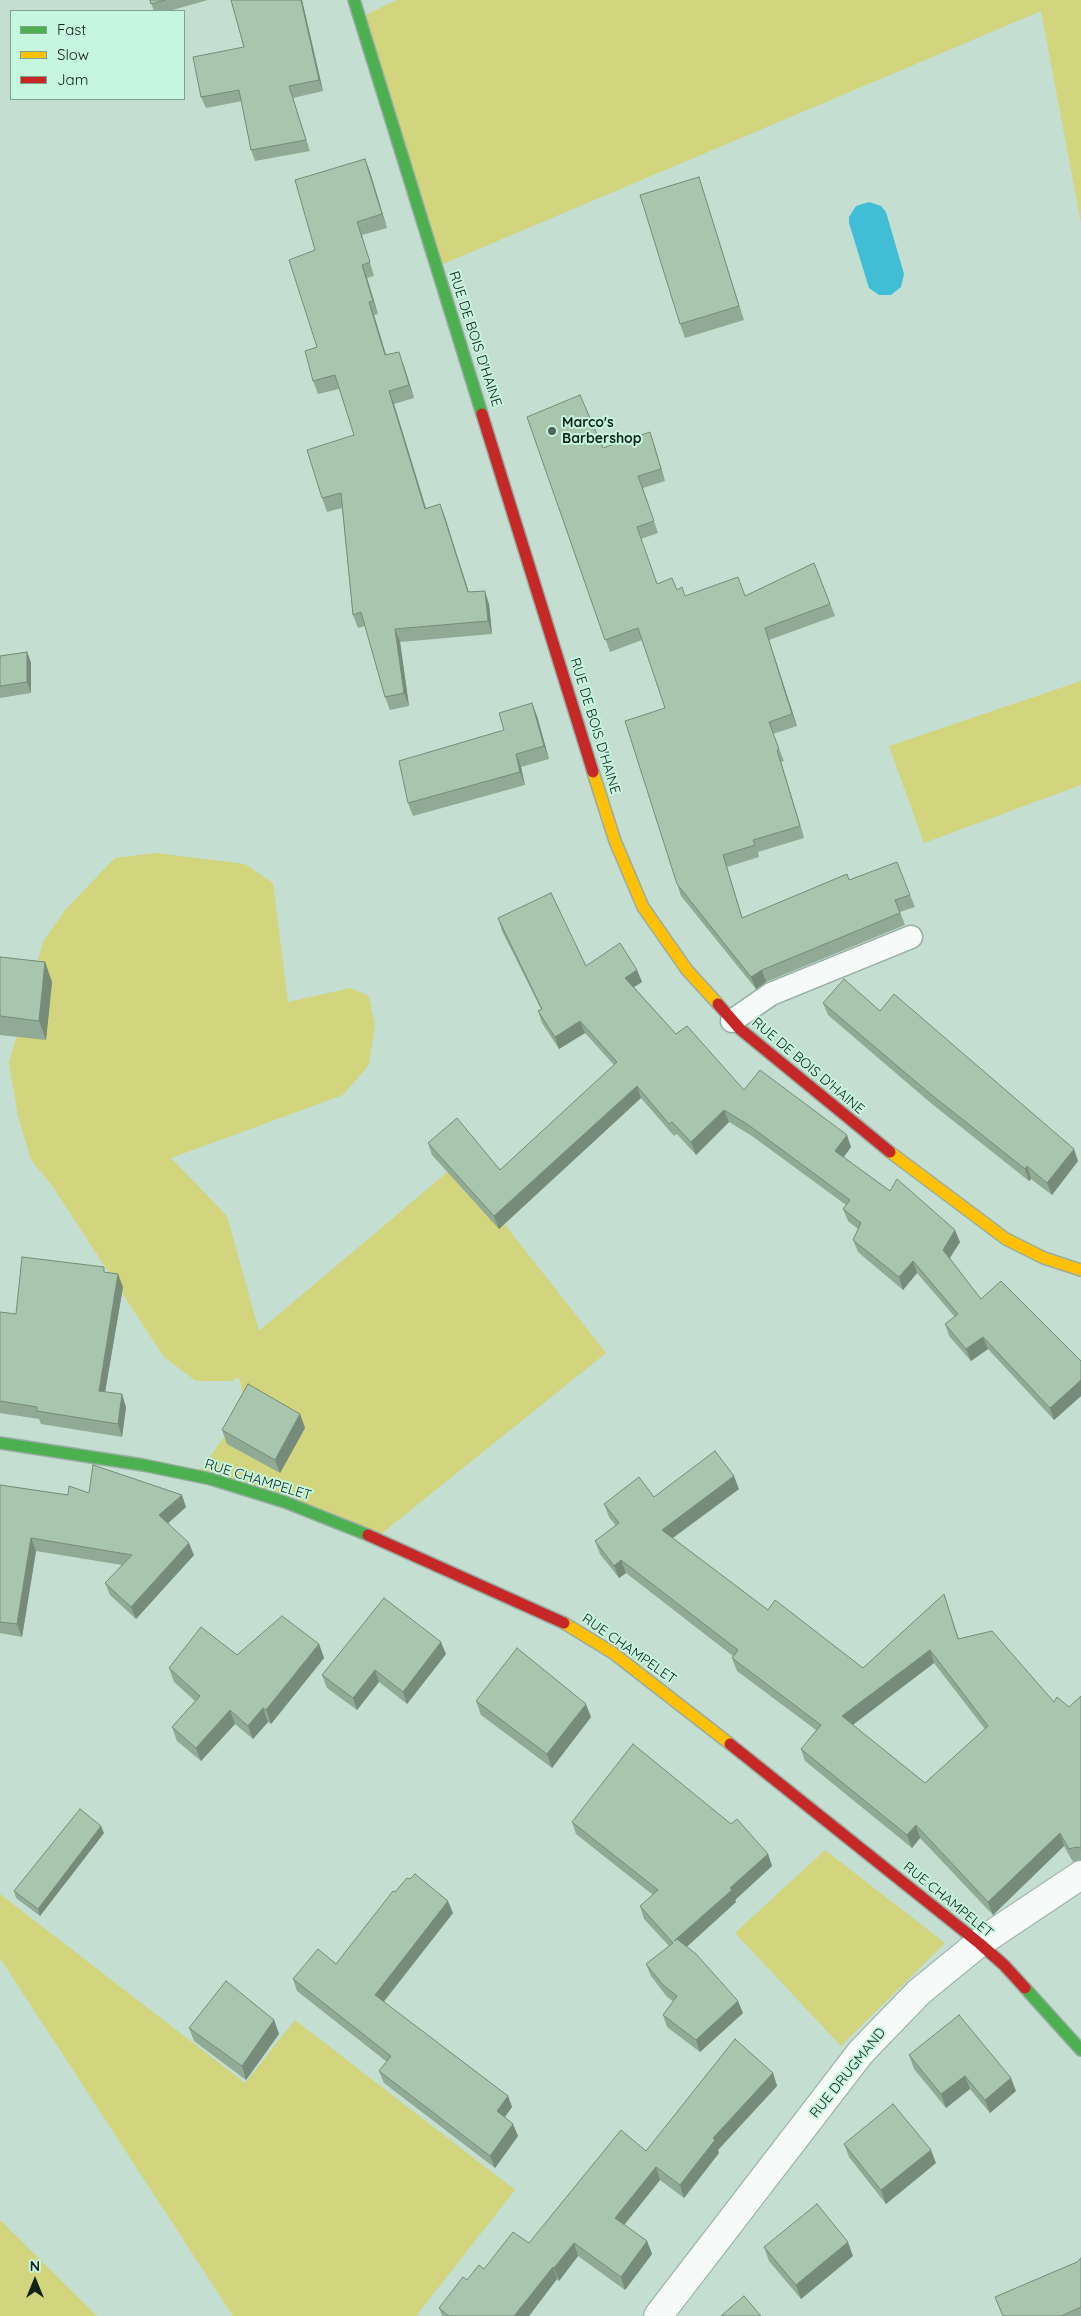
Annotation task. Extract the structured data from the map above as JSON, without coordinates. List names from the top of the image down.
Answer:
{
  "streets": {
    "street": ["RUE DE BOIS D'HAINE", "RUE CHAMPELET", "RUE DRUGMAND"]
  },
  "crossings": [
    ["RUE CHAMPELET", "RUE DRUGMAND"]
  ],
  "places": ["Marco's Barbershop"],
  "legend": ["Fast", "Slow", "Jam"],
  "north": "top"
}
